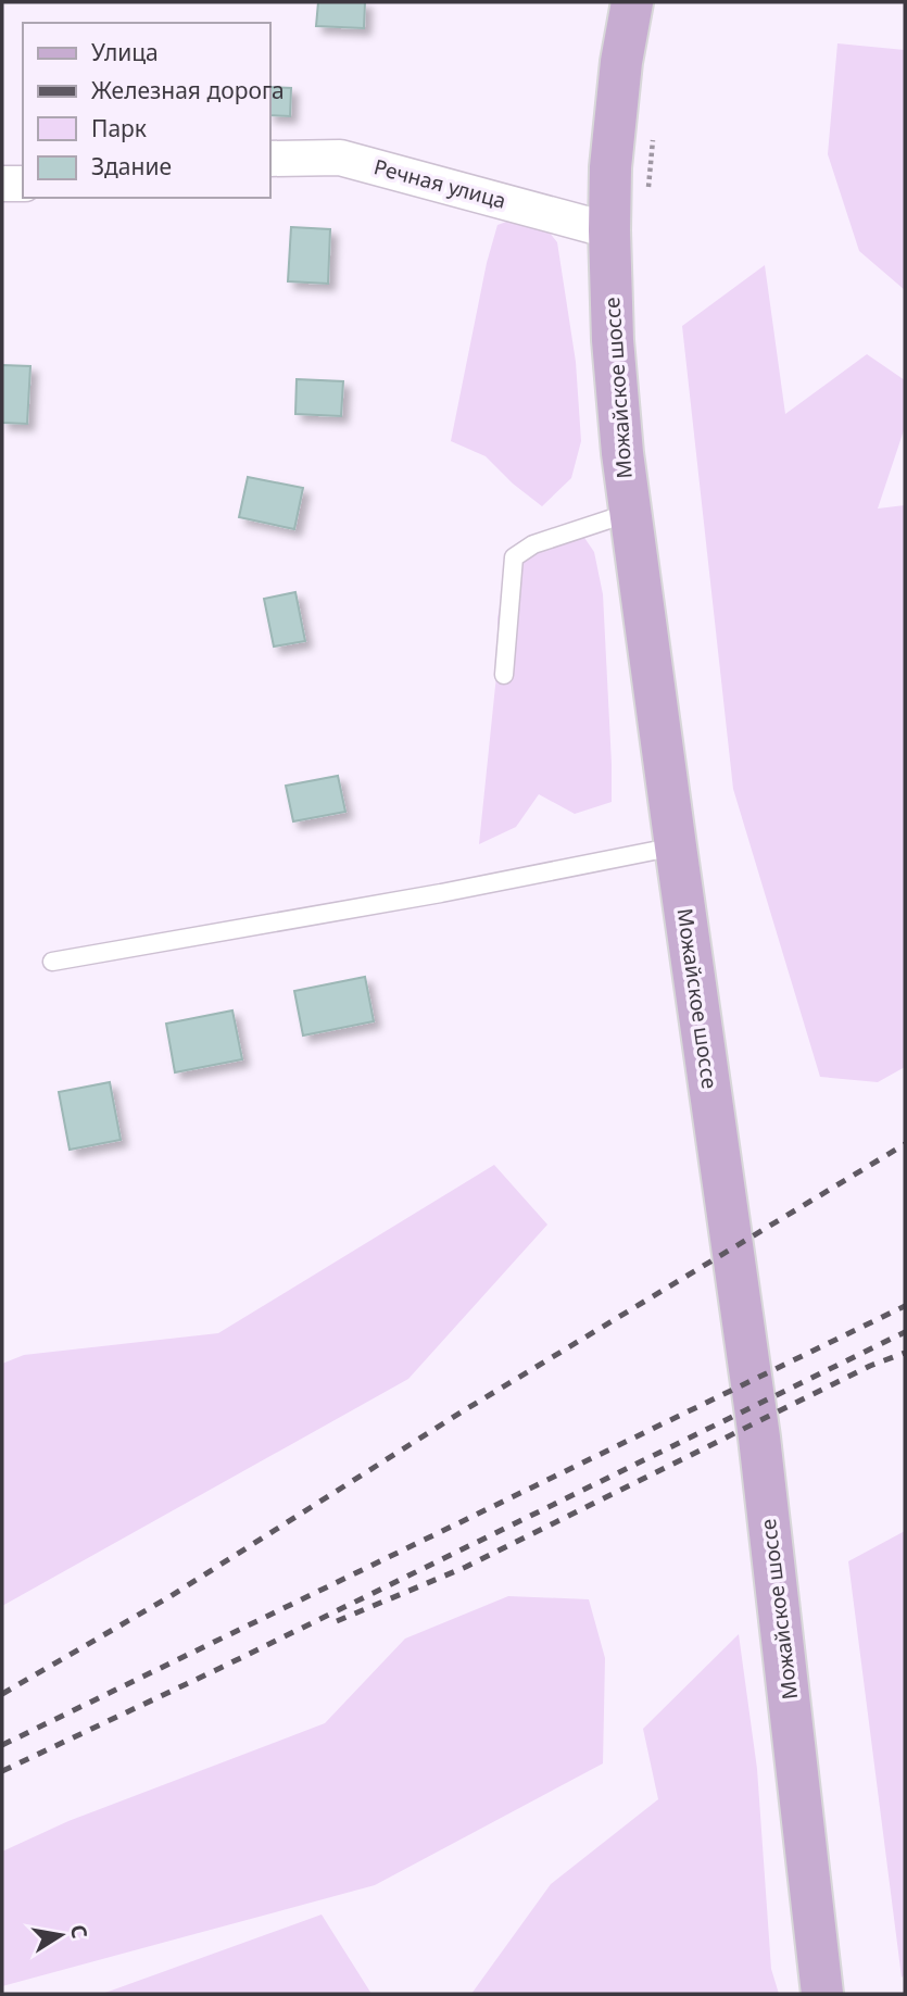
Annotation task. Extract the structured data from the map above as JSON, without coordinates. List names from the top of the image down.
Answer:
{
  "streets": {
    "main road": ["Можайское шоссе"],
    "street": ["Речная улица"]
  },
  "crossings": [
    ["Речная улица", "Можайское шоссе"]
  ],
  "legend": [
    "Улица",
    "Железная дорога",
    "Парк",
    "Здание"
  ],
  "north": "right"
}
